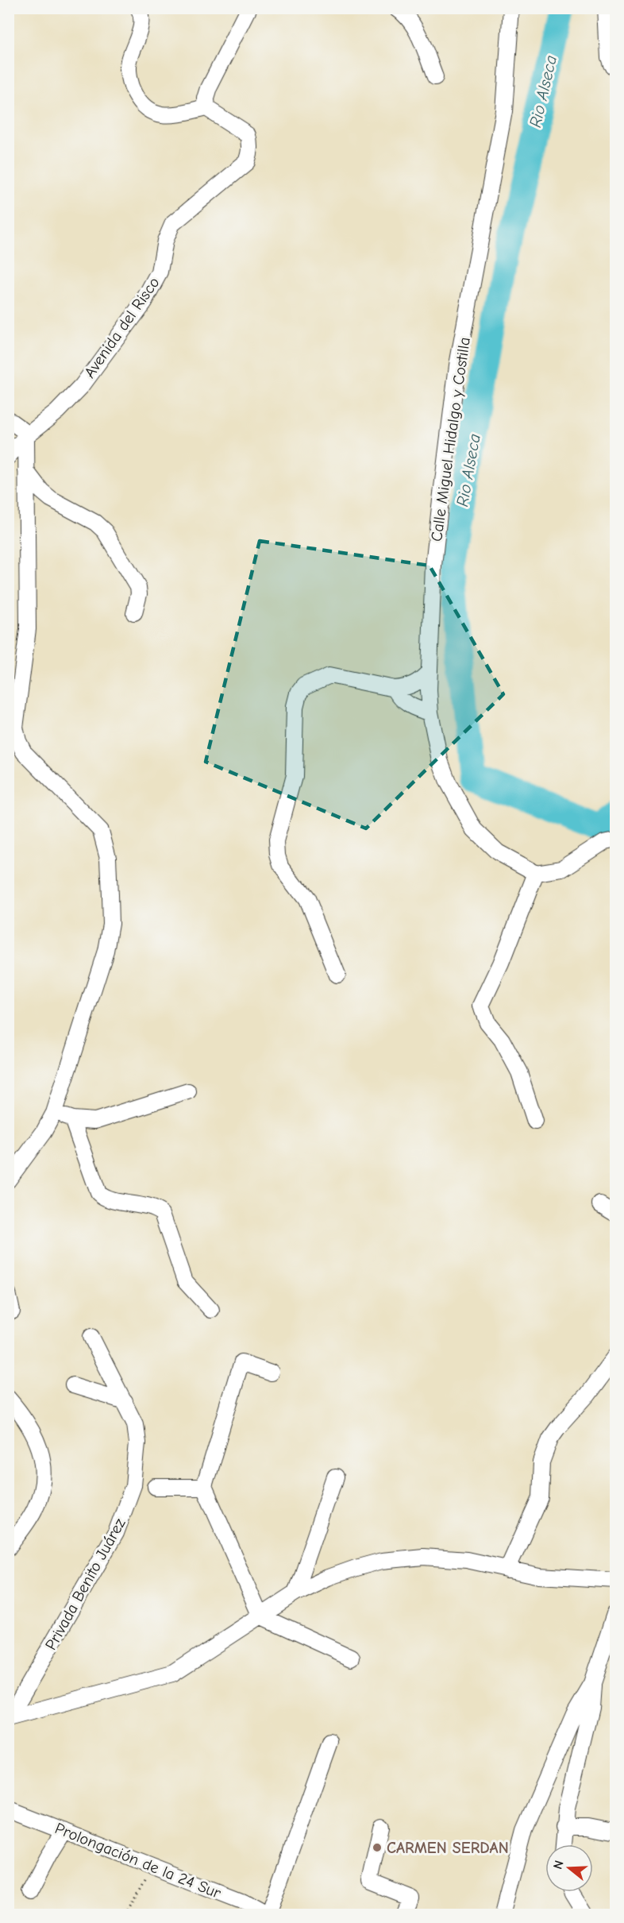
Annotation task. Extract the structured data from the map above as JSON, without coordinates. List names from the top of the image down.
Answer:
{
  "streets": {
    "street": [
      "Avenida del Risco",
      "Calle Miguel Hidalgo y Costilla",
      "Privada Benito Juárez",
      "Prolongación de la 24 Sur"
    ]
  },
  "water": ["Rio Alseca"],
  "places": ["CARMEN SERDAN"],
  "north": "left"
}
